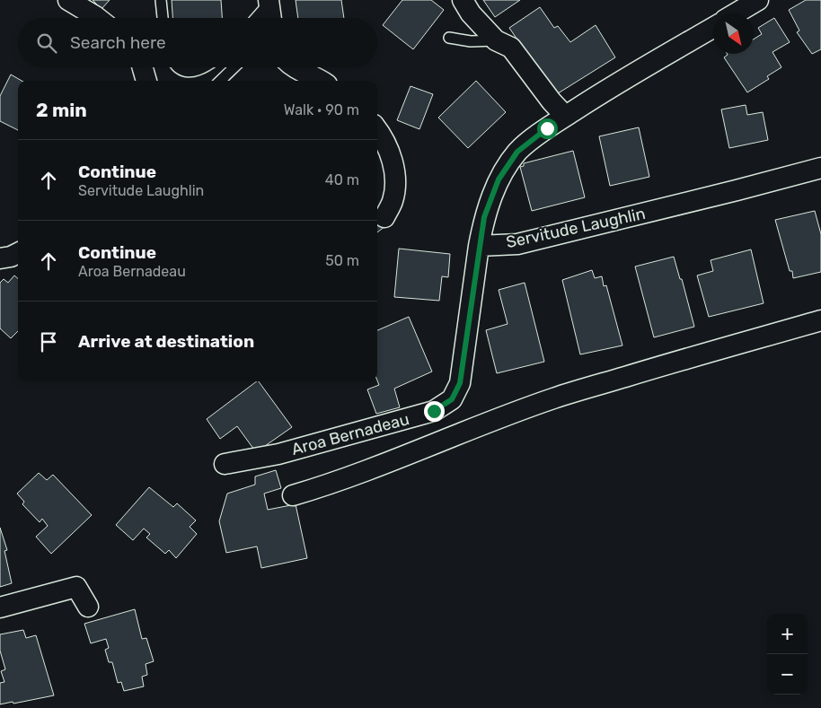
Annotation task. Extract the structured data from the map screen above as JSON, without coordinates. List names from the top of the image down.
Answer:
{
  "streets": {
    "street": ["Servitude Laughlin", "Aroa Bernadeau"]
  },
  "crossings": [
    ["Servitude Laughlin", "Aroa Bernadeau"]
  ],
  "north": "bottom right",
  "page": {
    "search": "Search here",
    "heading": ["2 min", "Walk · 90 m"],
    "list": [
      ["Continue", "Servitude Laughlin", "40 m"],
      ["Continue", "Aroa Bernadeau", "50 m"],
      "Arrive at destination"
    ],
    "map_buttons": ["+", "−"]
  }
}
